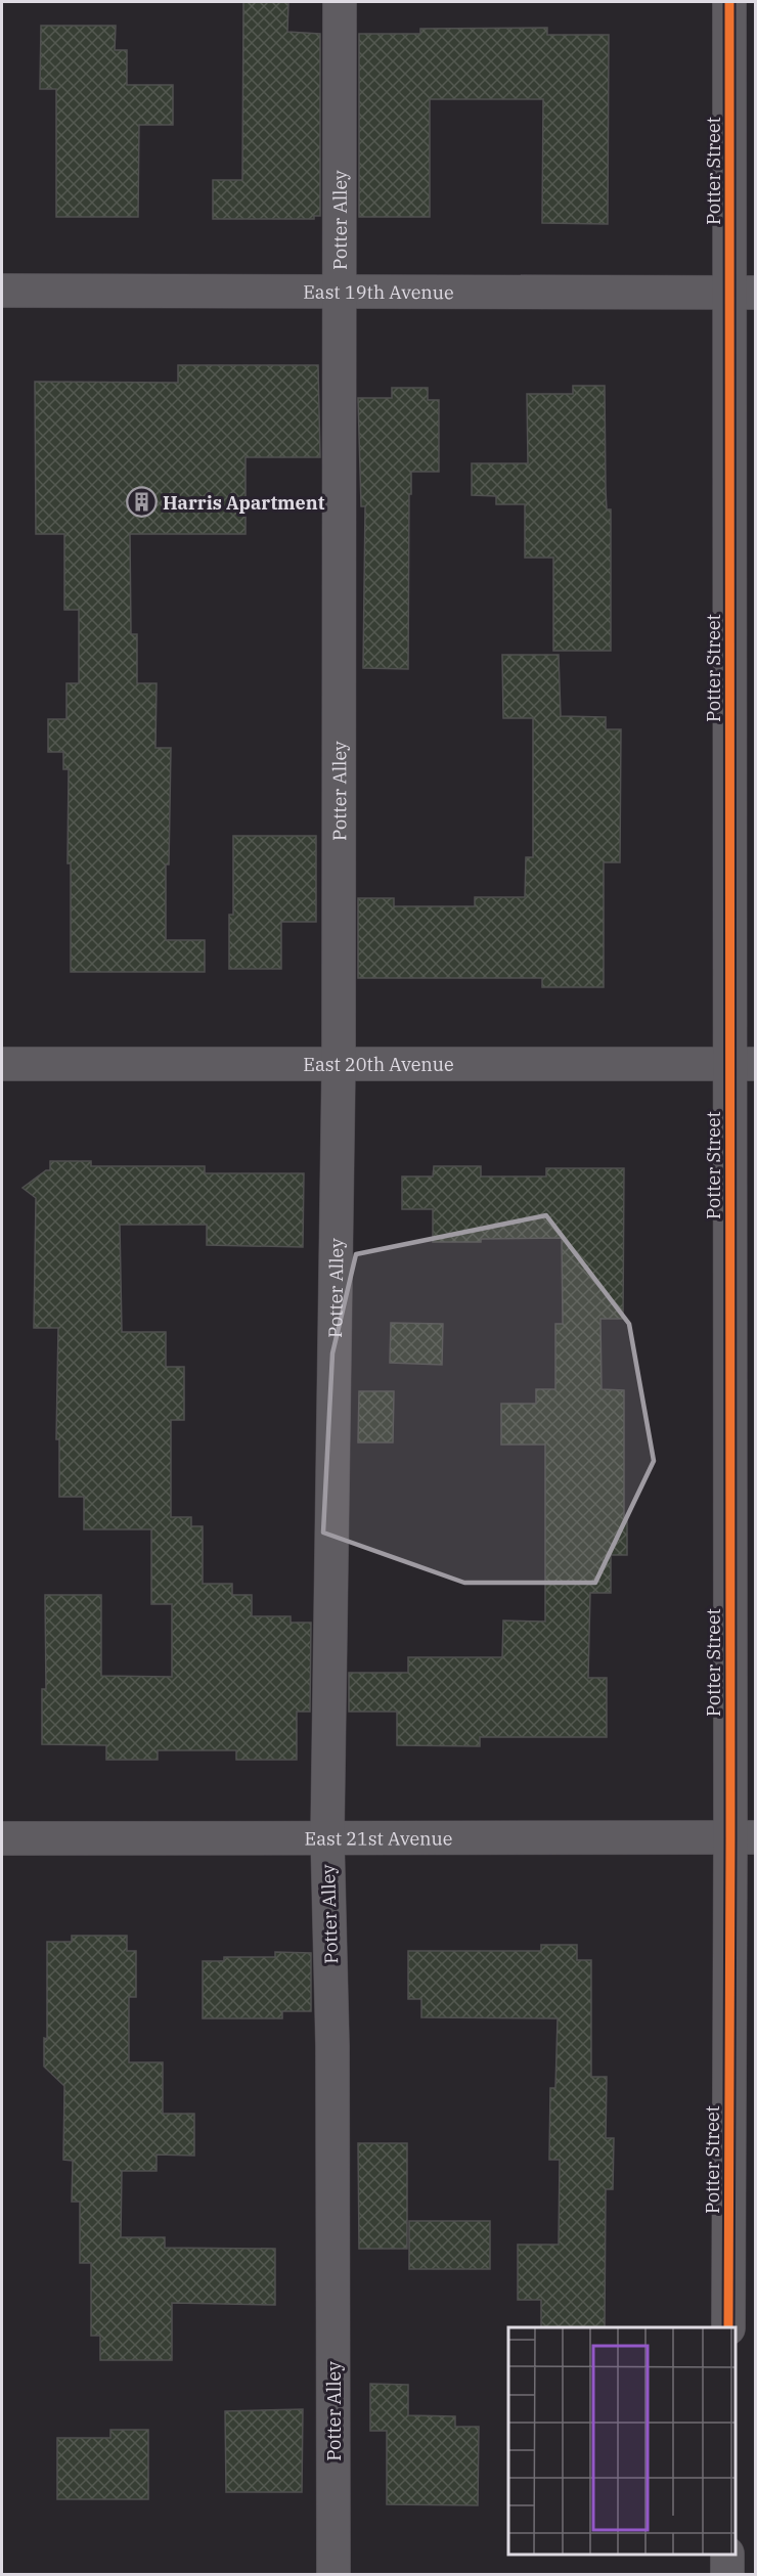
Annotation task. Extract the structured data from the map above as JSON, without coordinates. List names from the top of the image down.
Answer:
{
  "streets": {
    "street": [
      "Potter Street",
      "Potter Alley",
      "East 19th Avenue",
      "East 20th Avenue",
      "East 21st Avenue"
    ]
  },
  "crossings": [
    ["Potter Street", "East 19th Avenue"],
    ["Potter Street", "East 20th Avenue"],
    ["Potter Street", "East 21st Avenue"],
    ["Potter Alley", "East 19th Avenue"],
    ["Potter Alley", "East 20th Avenue"],
    ["Potter Alley", "East 21st Avenue"]
  ],
  "places": {
    "building": ["Harris Apartment"]
  }
}
